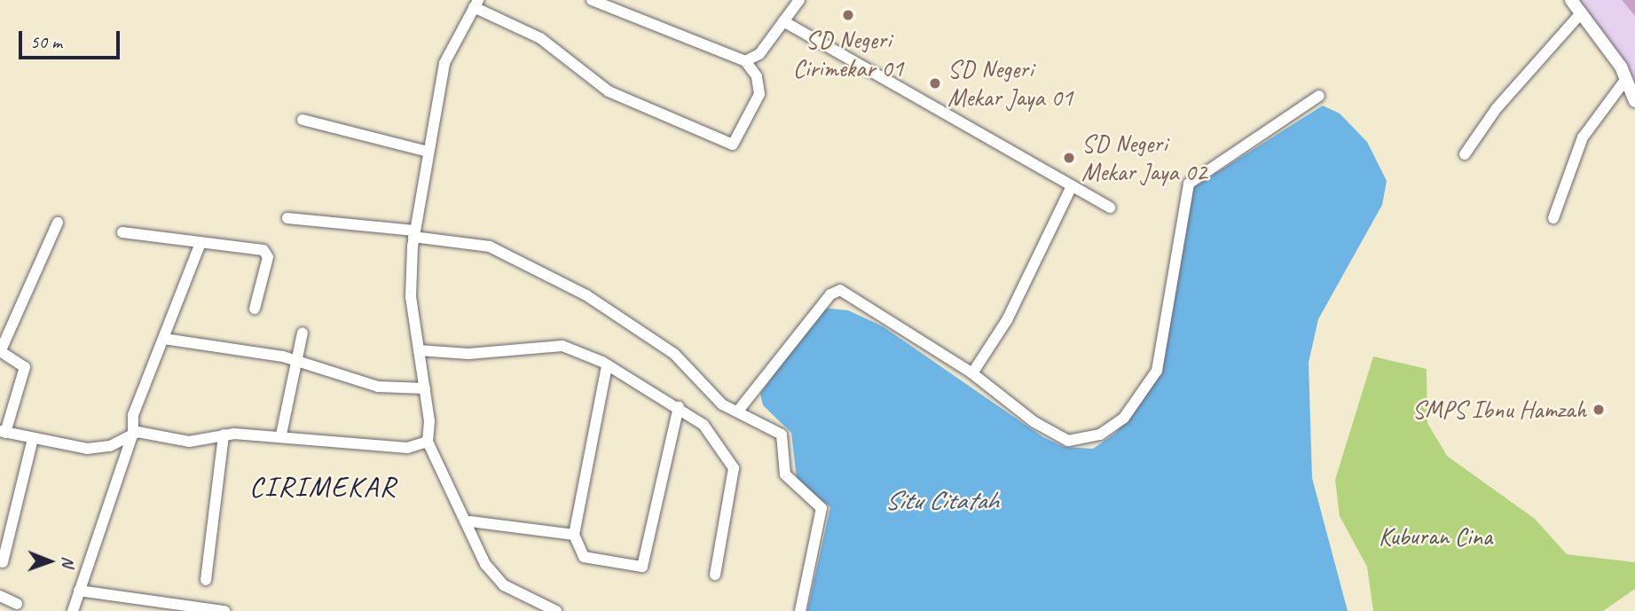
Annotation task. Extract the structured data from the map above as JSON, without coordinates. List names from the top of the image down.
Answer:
{
  "districts": ["CIRIMEKAR"],
  "water": ["Situ Citatah"],
  "parks": ["Kuburan Cina"],
  "places": [
    "SD Negeri Cirimekar 01",
    "SD Negeri Mekar Jaya 01",
    "SD Negeri Mekar Jaya 02",
    "SMPS Ibnu Hamzah"
  ],
  "scale_bar": "50 m",
  "north": "right"
}
